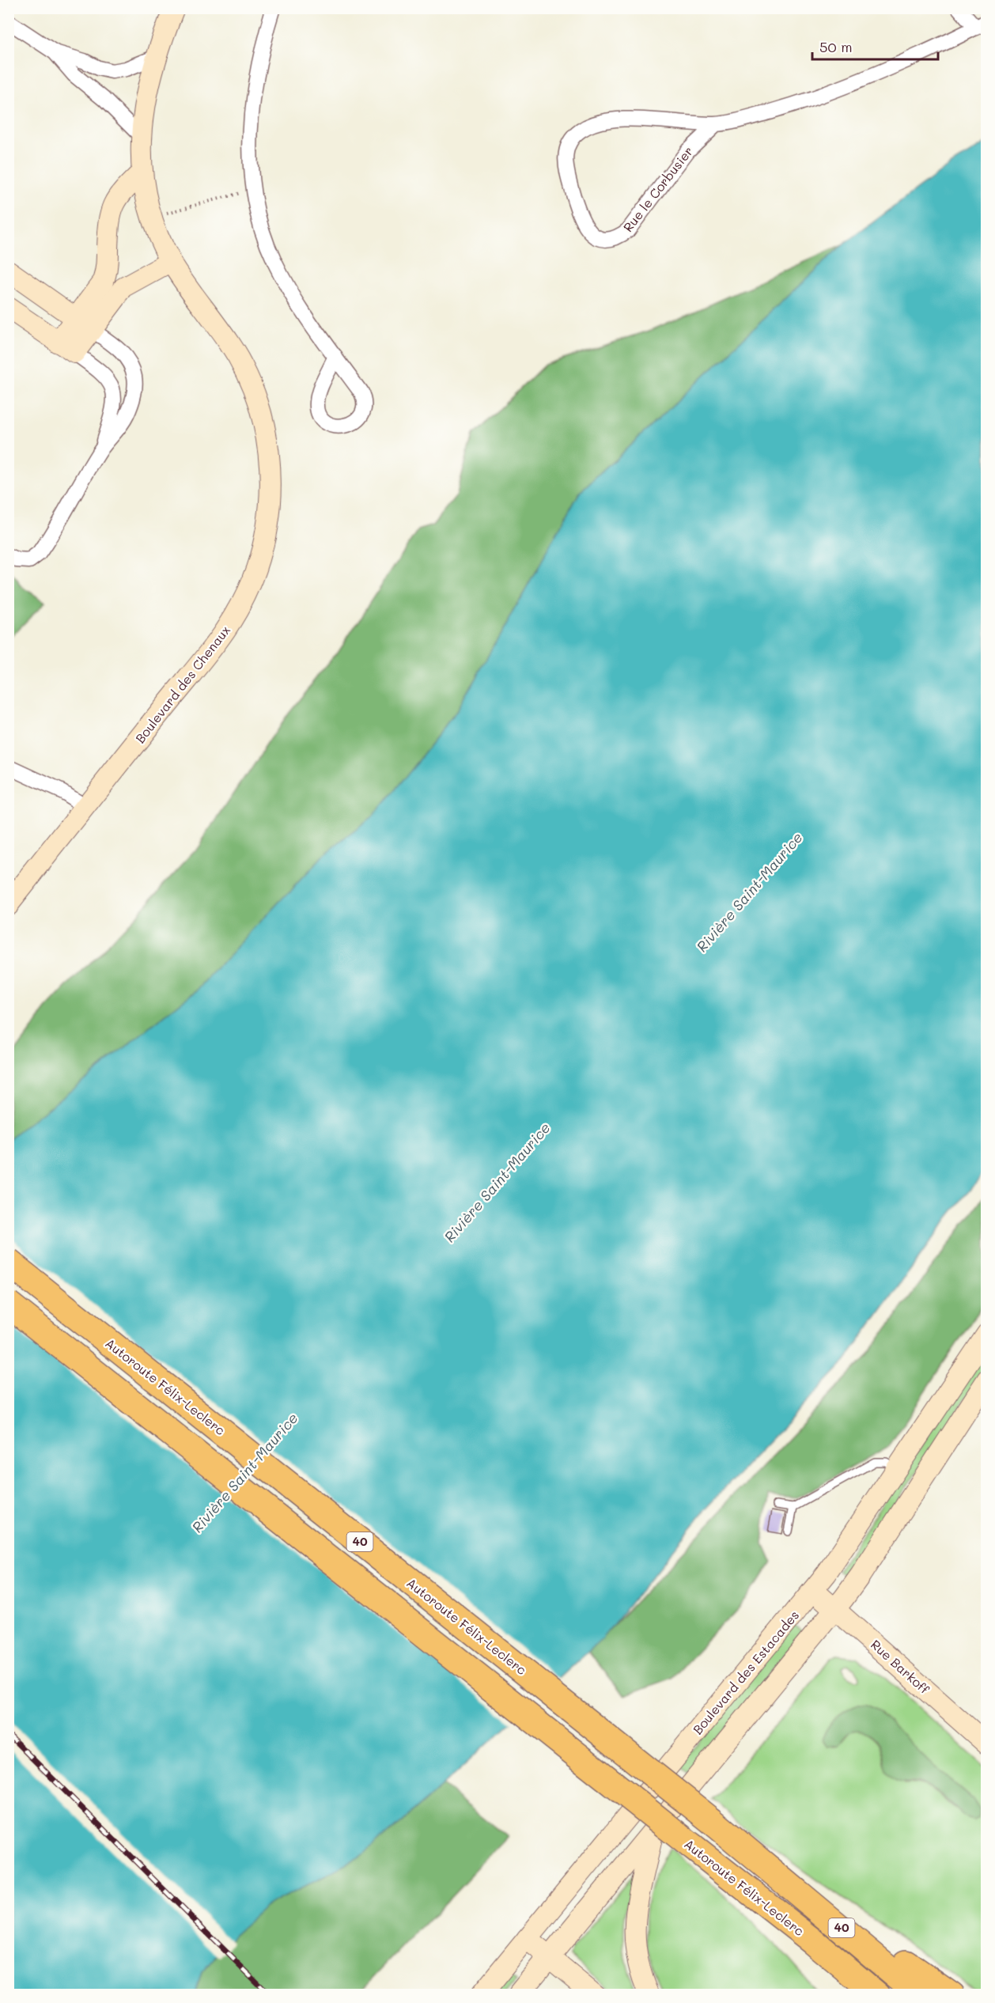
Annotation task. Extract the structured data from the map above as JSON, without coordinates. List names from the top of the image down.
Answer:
{
  "streets": {
    "highway": ["Autoroute Félix-Leclerc", "40"],
    "street": [
      "Rue le Corbusier",
      "Boulevard des Chenaux",
      "Rue Barkoff",
      "Boulevard des Estacades"
    ]
  },
  "crossings": [
    ["Rue Barkoff", "Boulevard des Estacades"]
  ],
  "water": ["Rivière Saint-Maurice"],
  "scale_bar": "50 m"
}
